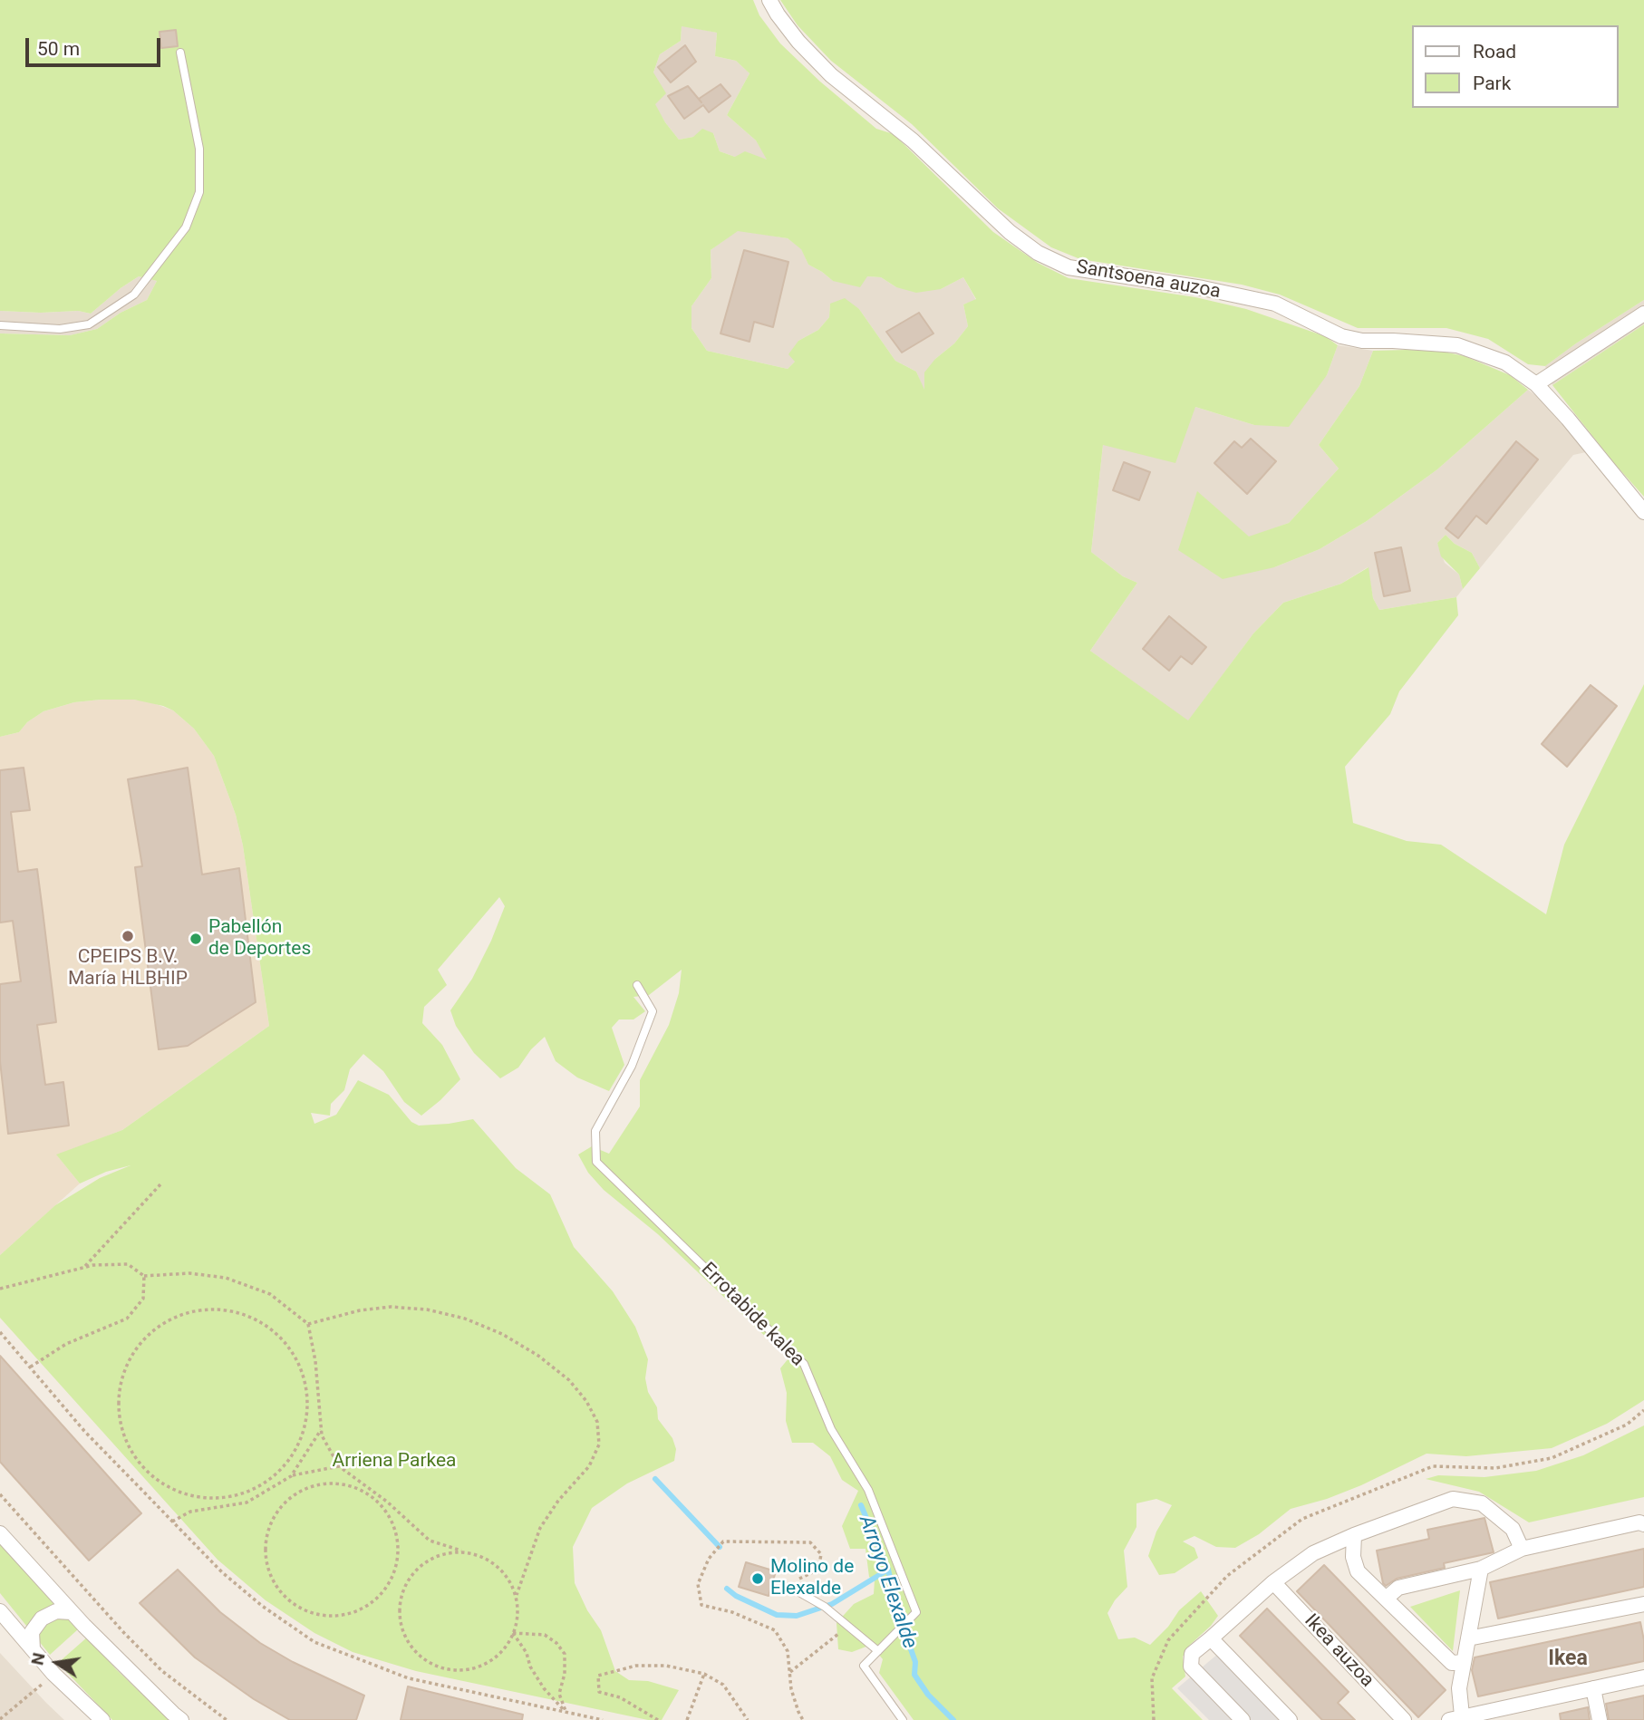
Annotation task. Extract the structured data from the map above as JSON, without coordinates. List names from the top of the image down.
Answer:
{
  "streets": {
    "street": ["Santsoena auzoa", "Ikea auzoa"],
    "lane": ["Errotabide kalea"]
  },
  "districts": ["Ikea"],
  "water": ["Arroyo Elexalde"],
  "parks": ["Arriena Parkea"],
  "places": ["CPEIPS B.V. María HLBHIP", "Pabellón de Deportes", "Molino de Elexalde"],
  "legend": ["Road", "Park"],
  "scale_bar": "50 m",
  "north": "left"
}
